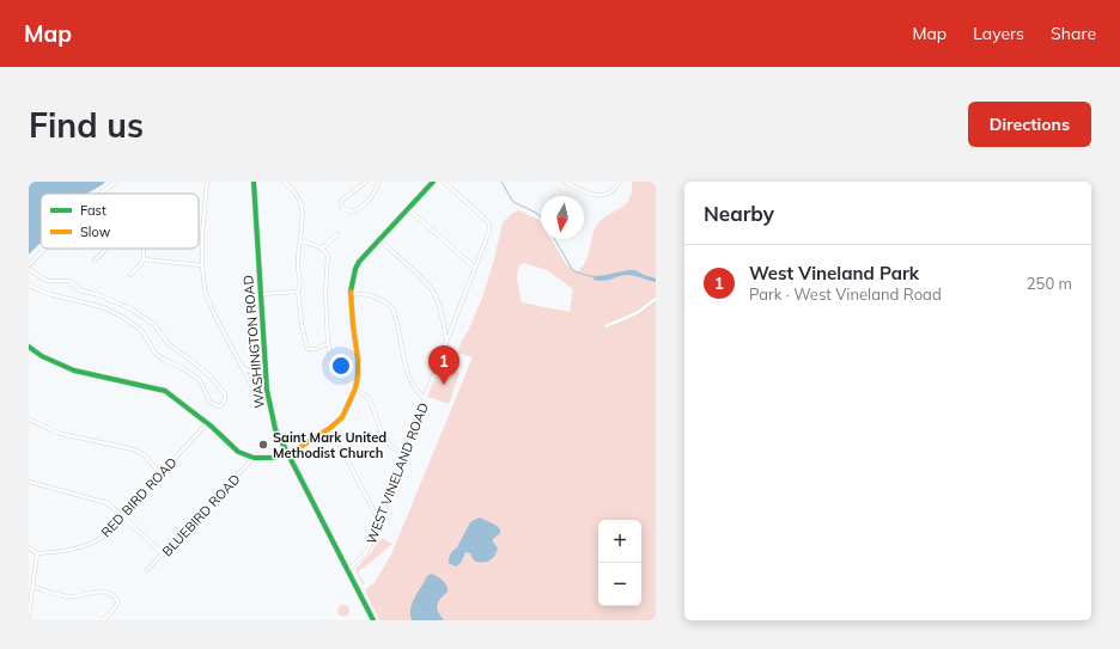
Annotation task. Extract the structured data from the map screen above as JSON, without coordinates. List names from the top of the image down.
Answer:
{
  "streets": {
    "street": [
      "WASHINGTON ROAD",
      "WEST VINELAND ROAD",
      "RED BIRD ROAD",
      "BLUEBIRD ROAD"
    ]
  },
  "crossings": [
    ["WASHINGTON ROAD", "WEST VINELAND ROAD"]
  ],
  "places": ["Saint Mark United Methodist Church"],
  "legend": ["Fast", "Slow"],
  "north": "bottom",
  "page": {
    "header": "Map",
    "nav": ["Map", "Layers", "Share"],
    "buttons": "Directions",
    "title": "Find us",
    "heading": "Nearby",
    "list": [
      {
        "mark": "1",
        "name": "West Vineland Park",
        "note": "Park · West Vineland Road",
        "value": "250 m"
      }
    ],
    "pins": "1",
    "map_buttons": ["+", "−"]
  }
}
